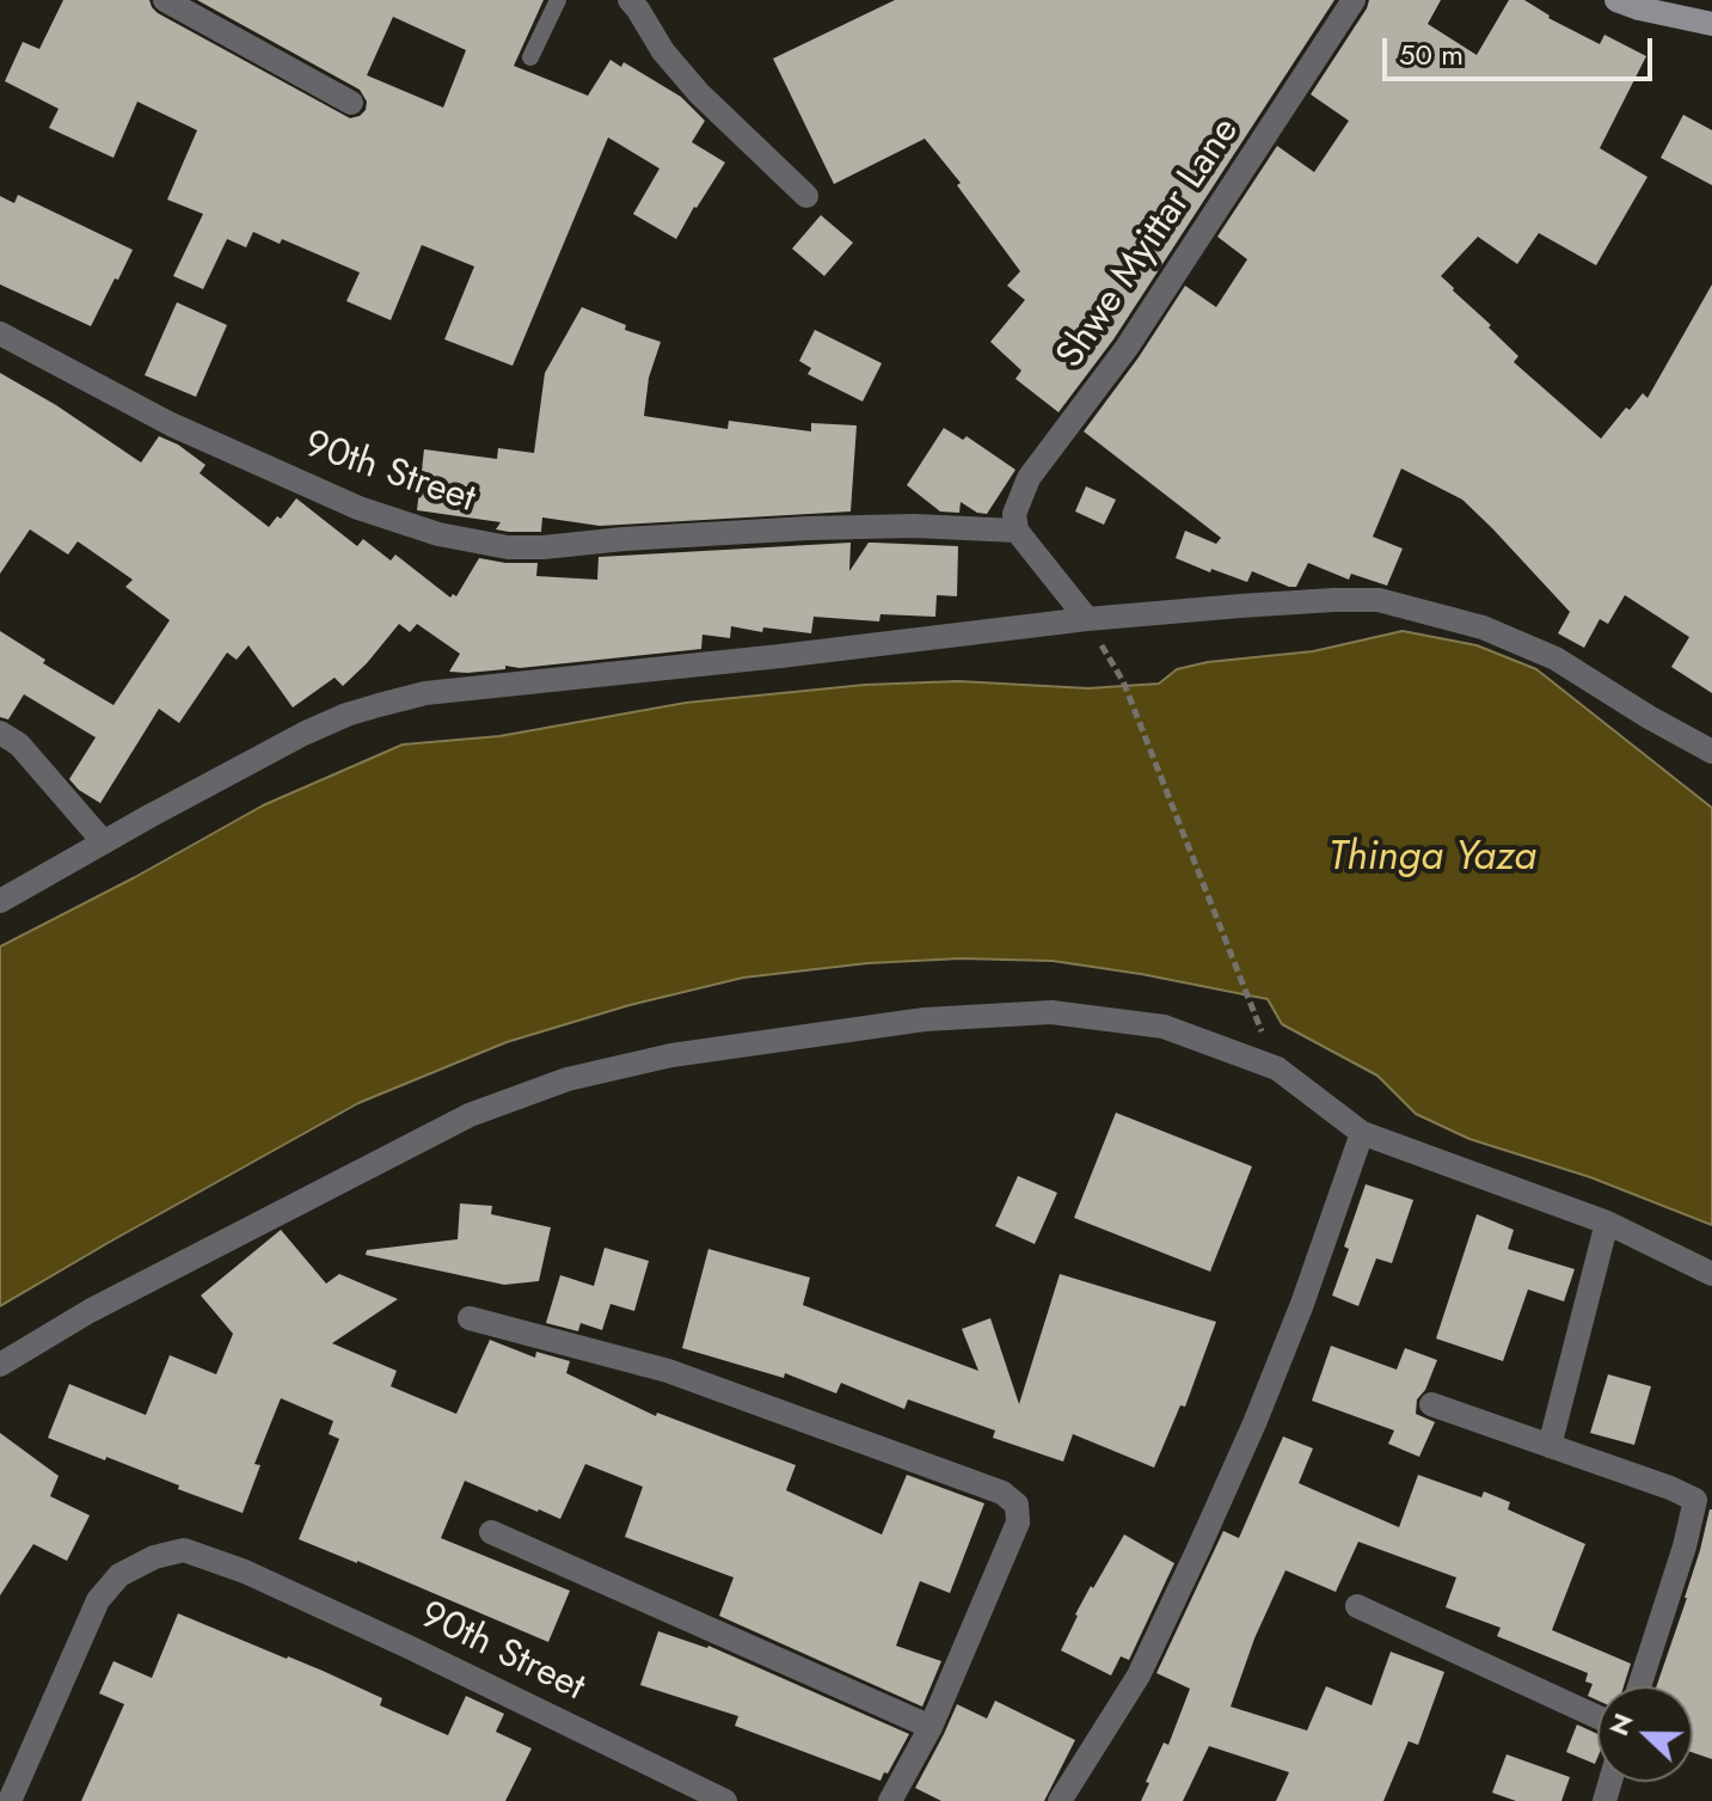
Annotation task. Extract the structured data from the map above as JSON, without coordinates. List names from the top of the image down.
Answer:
{
  "streets": {
    "street": ["Shwe Myittar Lane", "90th Street"]
  },
  "crossings": [
    ["Shwe Myittar Lane", "90th Street"]
  ],
  "water": ["Thinga Yaza"],
  "scale_bar": "50 m",
  "north": "left"
}
